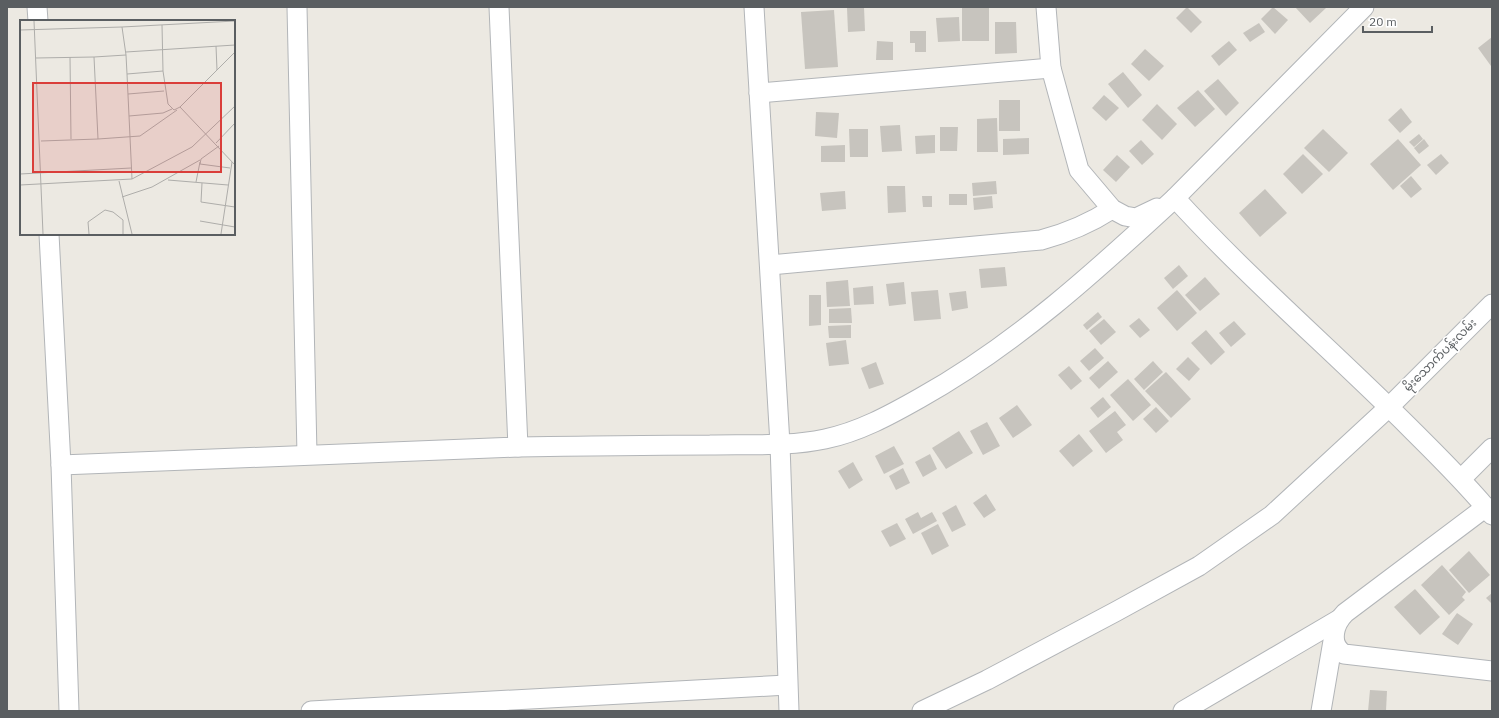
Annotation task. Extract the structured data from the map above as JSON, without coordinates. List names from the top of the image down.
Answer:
{
  "streets": {
    "street": ["မိုးသောက်ပန်းလမ်း"]
  },
  "scale_bar": "20 m"
}
